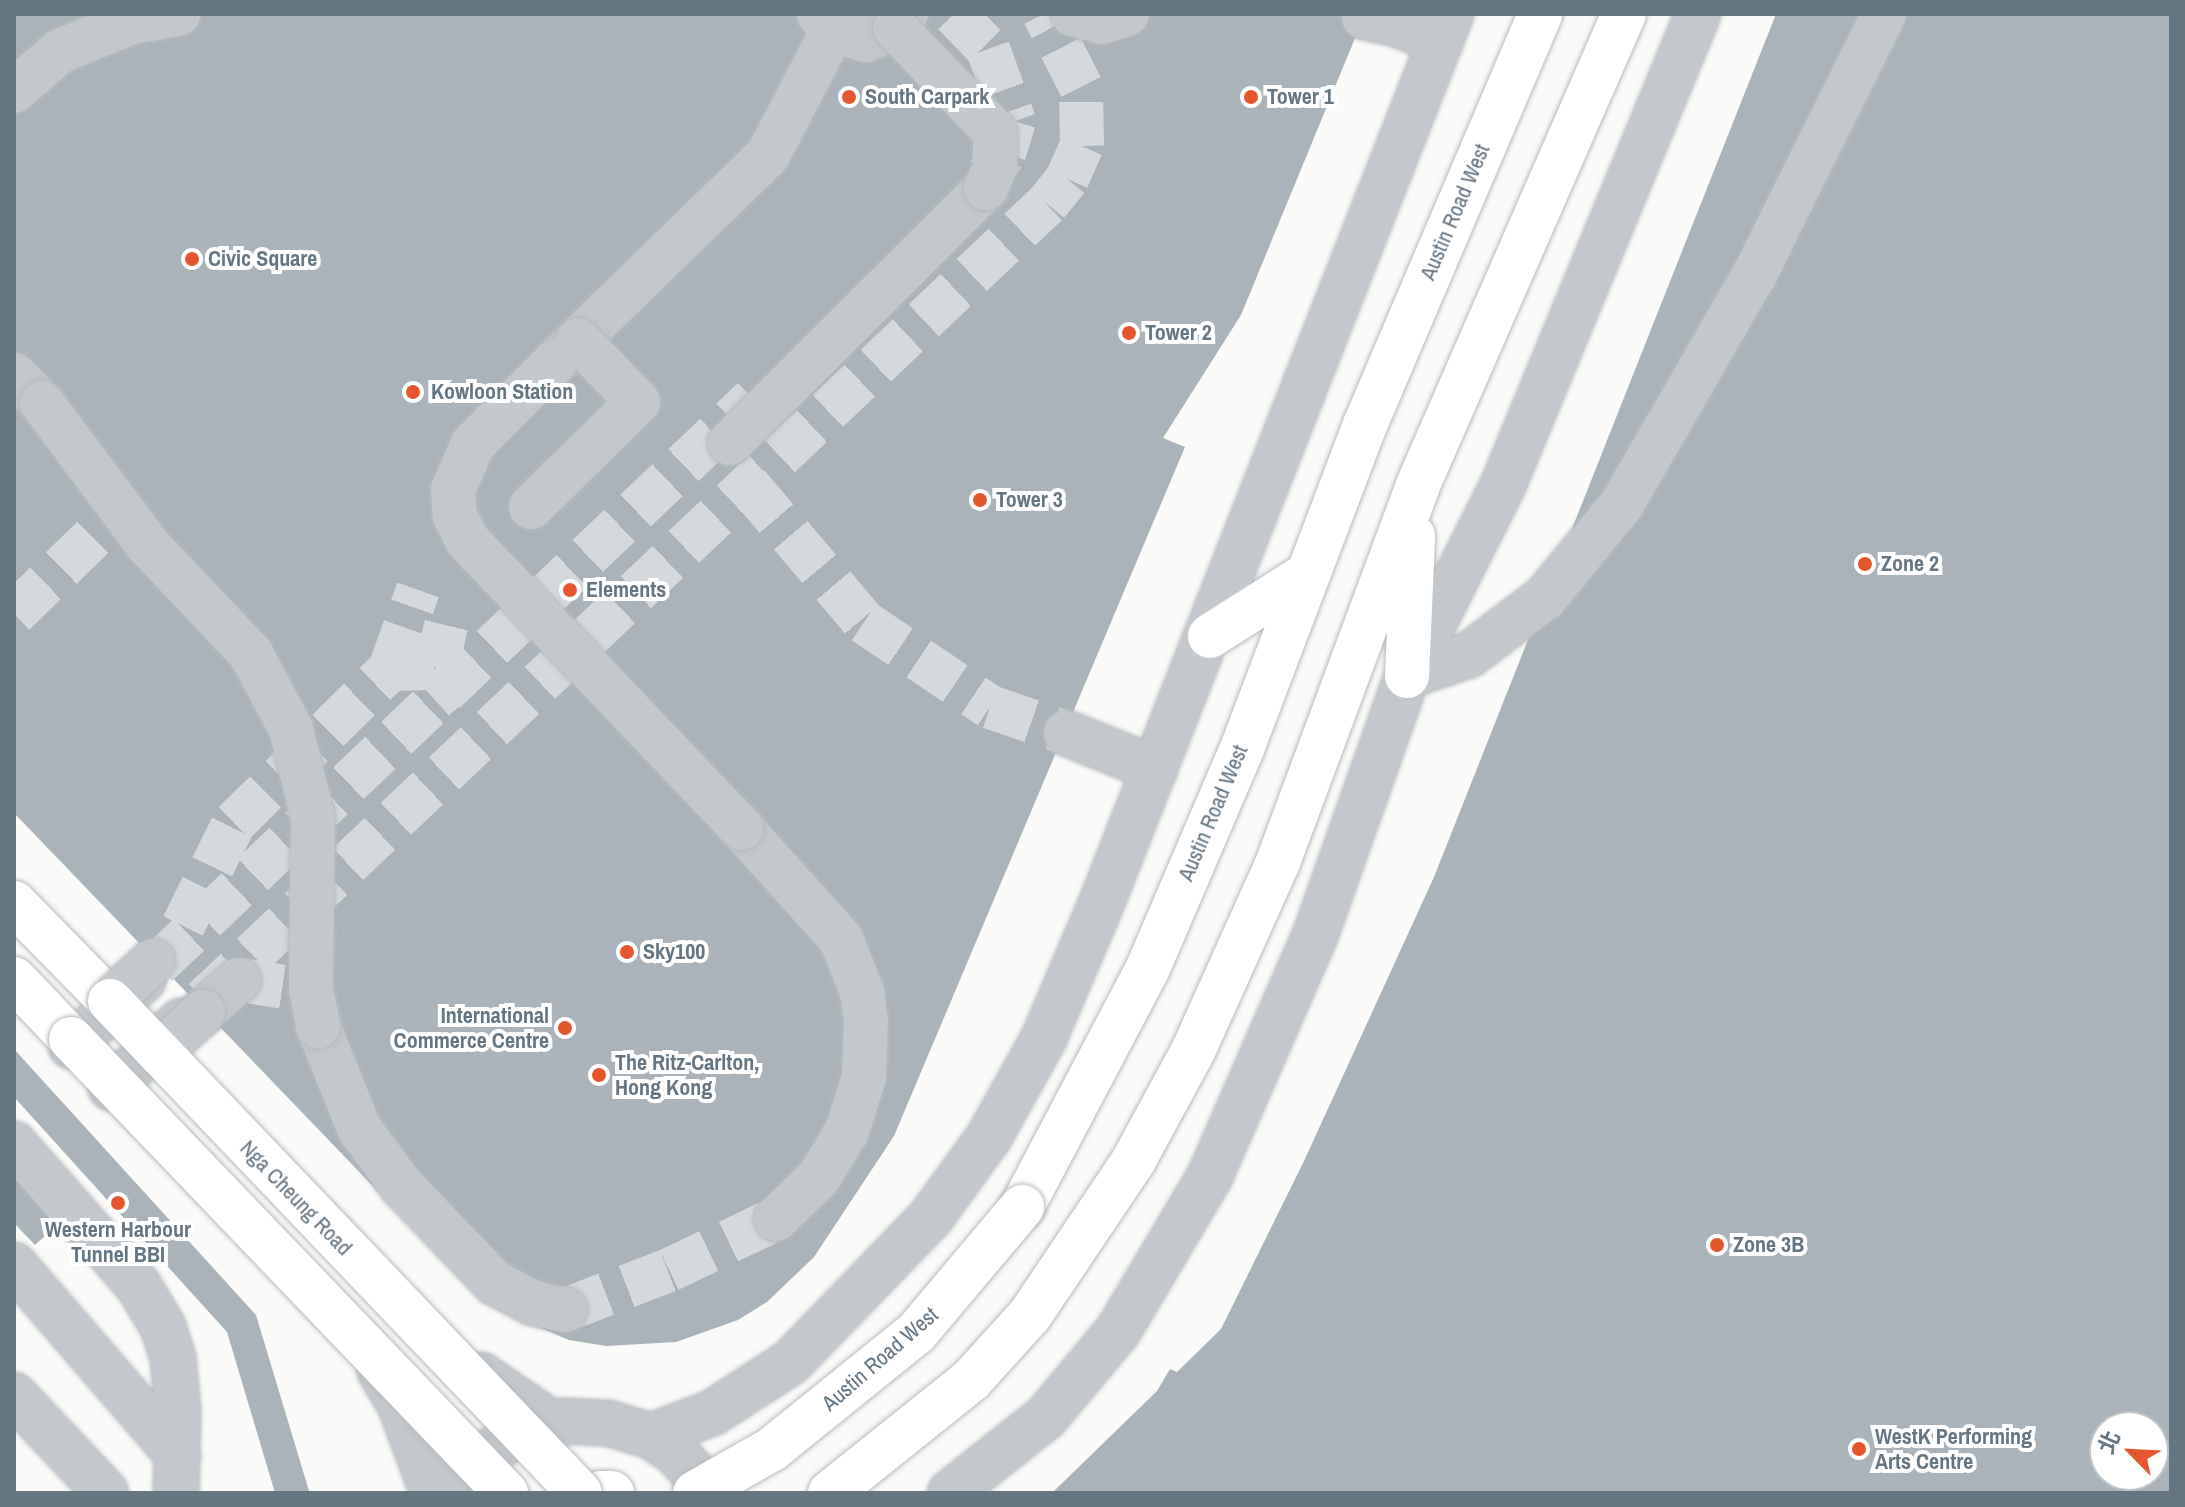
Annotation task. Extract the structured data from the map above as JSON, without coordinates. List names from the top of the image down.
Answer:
{
  "streets": {
    "main road": ["Austin Road West", "Nga Cheung Road"]
  },
  "places": [
    "South Carpark",
    "Tower 1",
    "Civic Square",
    "Tower 2",
    "Kowloon Station",
    "Tower 3",
    "Zone 2",
    "Elements",
    "Sky100",
    "International Commerce Centre",
    "The Ritz-Carlton, Hong Kong",
    "Western Harbour Tunnel BBI",
    "Zone 3B",
    "WestK Performing Arts Centre"
  ],
  "north": "top left"
}
